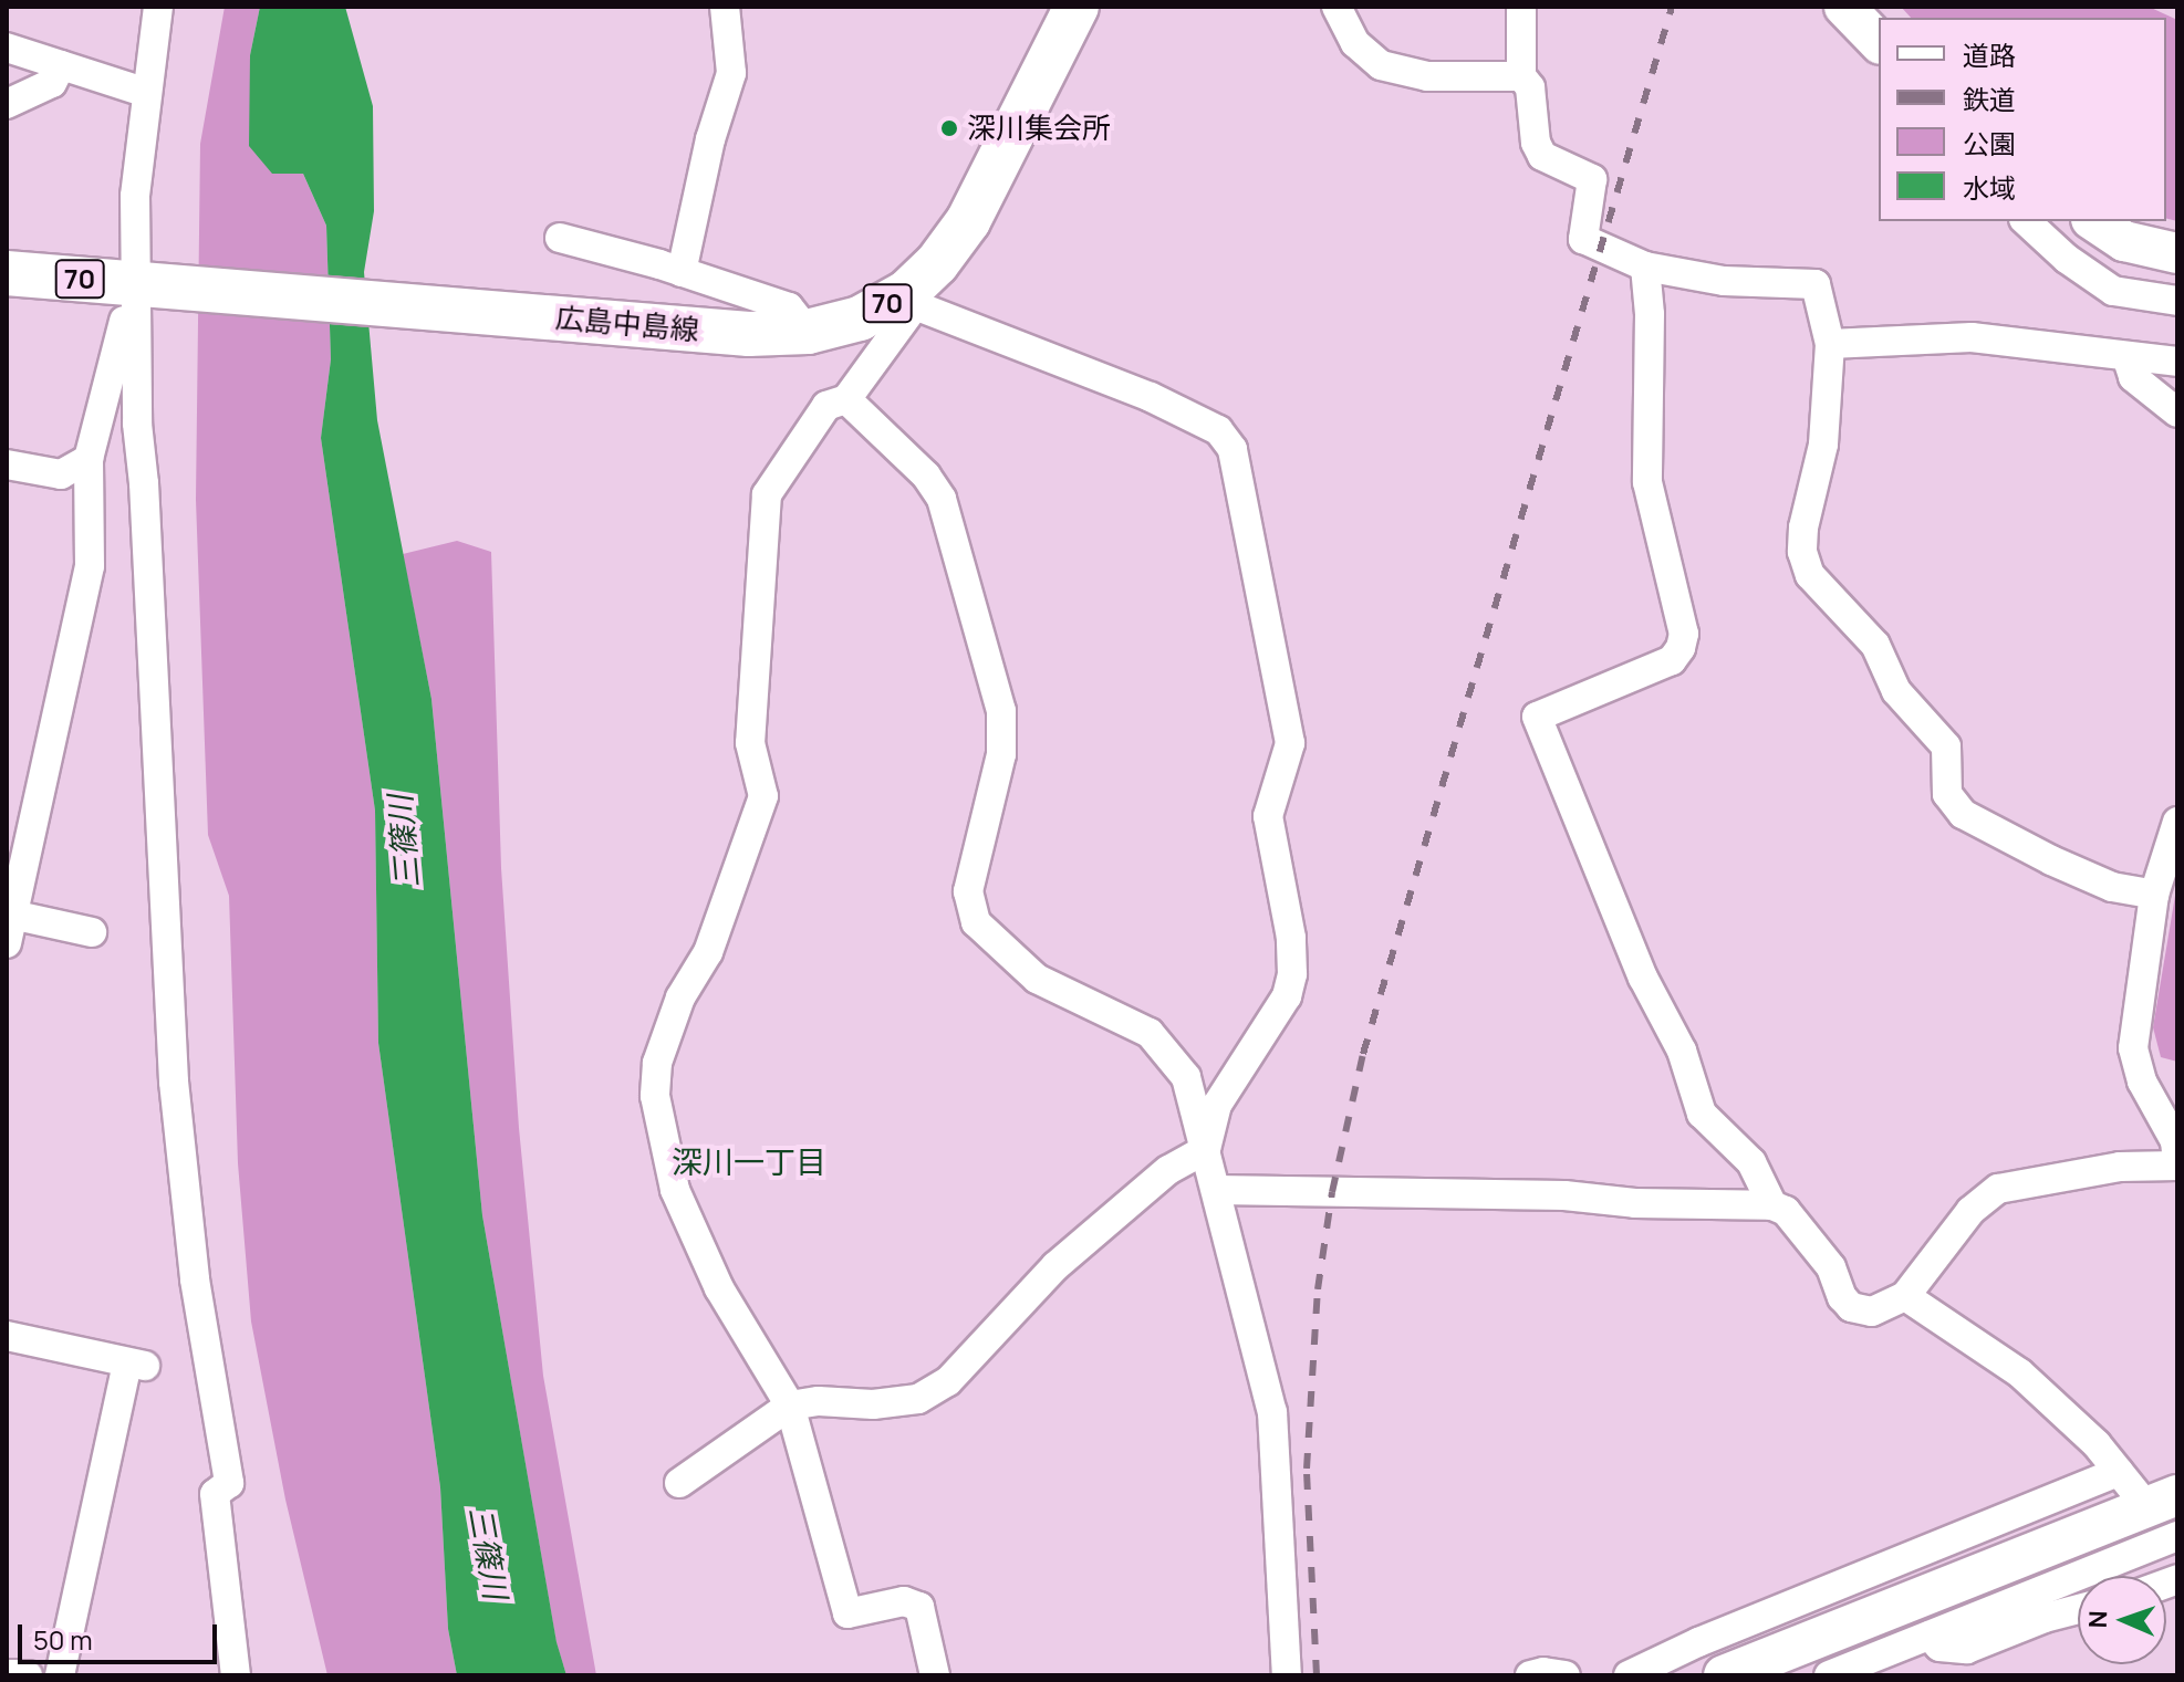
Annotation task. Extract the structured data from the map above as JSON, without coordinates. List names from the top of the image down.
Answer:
{
  "streets": {
    "main road": ["70", "広島中島線"]
  },
  "districts": ["深川一丁目"],
  "water": ["三篠川"],
  "places": ["深川集会所"],
  "legend": [
    "道路",
    "鉄道",
    "公園",
    "水域"
  ],
  "scale_bar": "50 m",
  "north": "left"
}
